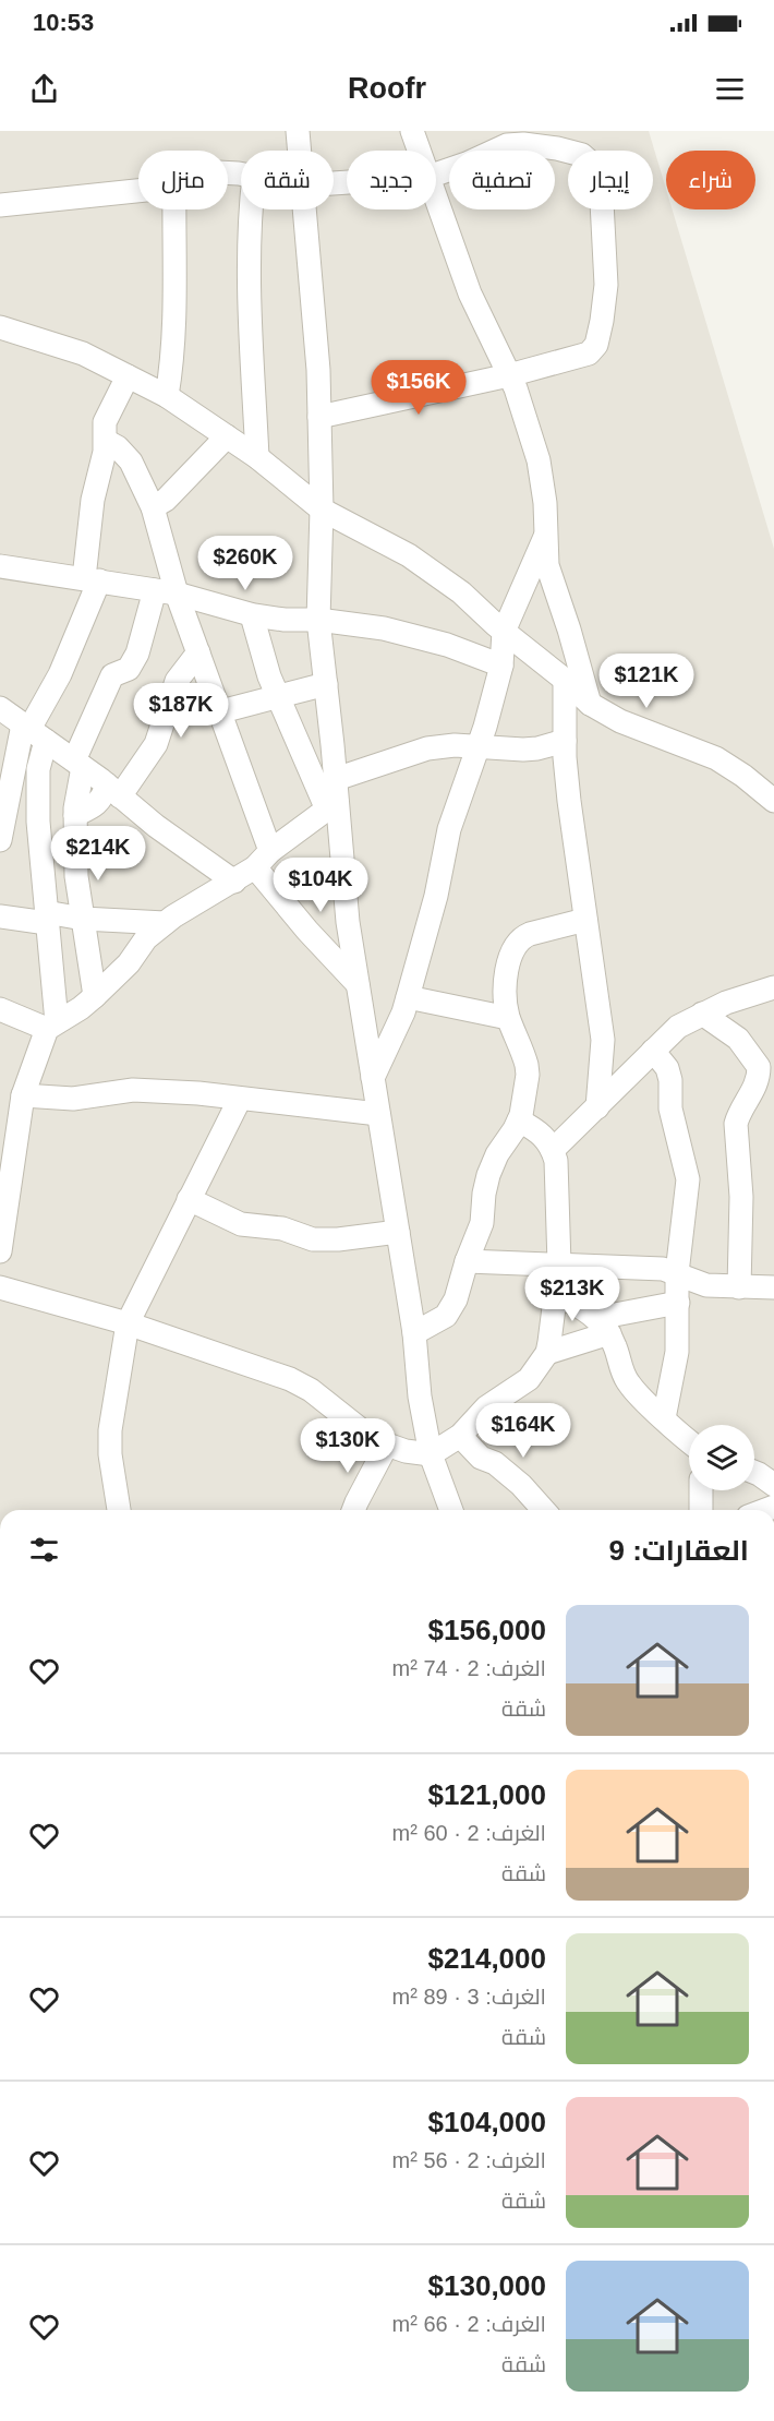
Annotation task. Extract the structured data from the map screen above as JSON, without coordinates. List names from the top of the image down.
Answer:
{
  "page": {
    "status": "10:53",
    "header": "Roofr",
    "chip": [
      "شراء",
      "إيجار",
      "تصفية",
      "جديد",
      "شقة",
      "منزل"
    ],
    "price": [
      "$156K",
      "$260K",
      "$121K",
      "$187K",
      "$214K",
      "$104K",
      "$213K",
      "$164K",
      "$130K"
    ],
    "heading": "العقارات: 9",
    "list": [
      {
        "name": "$156,000",
        "note": "الغرف: 2 · 74 m² · شقة"
      },
      {
        "name": "$121,000",
        "note": "الغرف: 2 · 60 m² · شقة"
      },
      {
        "name": "$214,000",
        "note": "الغرف: 3 · 89 m² · شقة"
      },
      {
        "name": "$104,000",
        "note": "الغرف: 2 · 56 m² · شقة"
      },
      {
        "name": "$130,000",
        "note": "الغرف: 2 · 66 m² · شقة"
      }
    ]
  }
}
